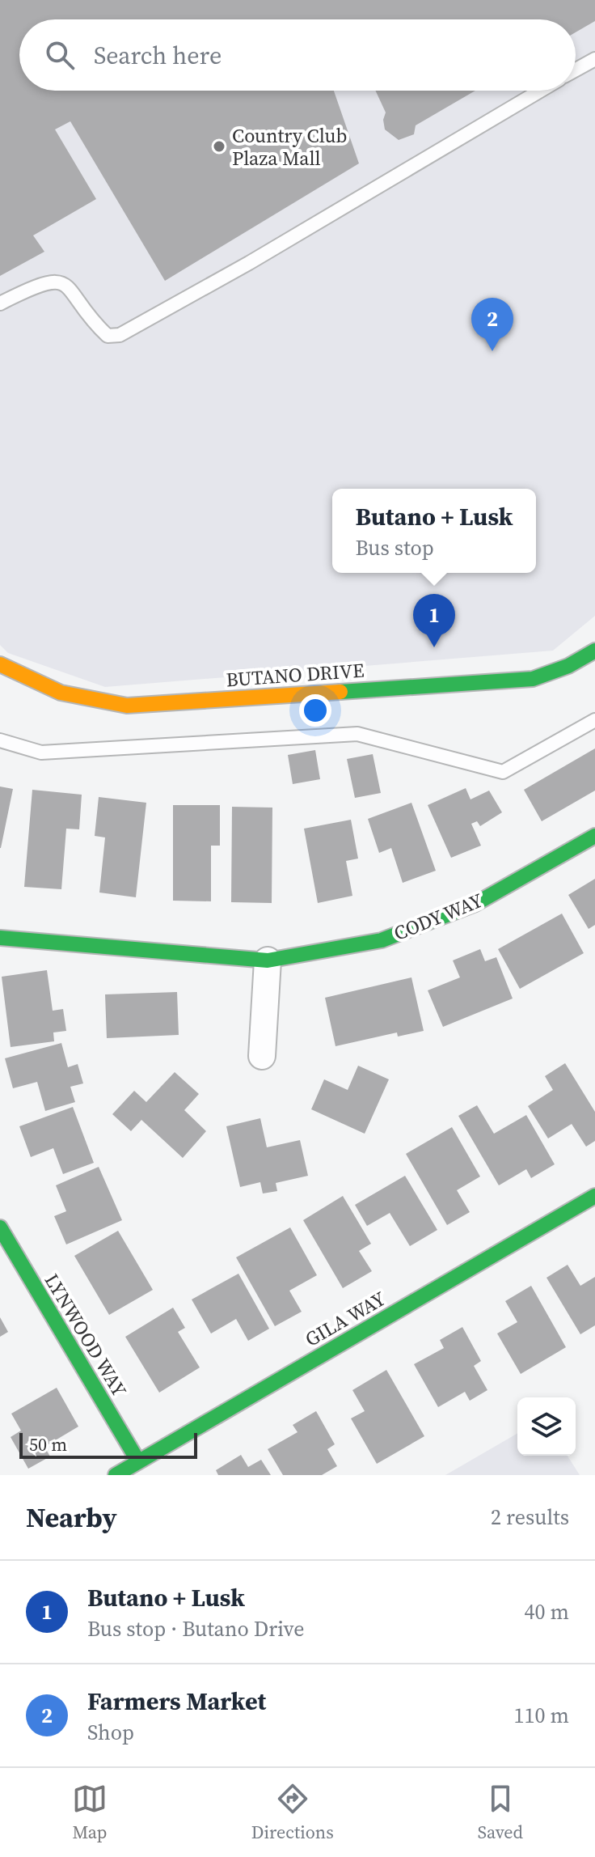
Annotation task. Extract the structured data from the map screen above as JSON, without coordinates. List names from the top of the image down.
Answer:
{
  "streets": {
    "street": [
      "BUTANO DRIVE",
      "CODY WAY",
      "GILA WAY",
      "LYNWOOD WAY"
    ]
  },
  "crossings": [
    ["GILA WAY", "LYNWOOD WAY"]
  ],
  "places": ["Country Club Plaza Mall"],
  "scale_bar": "50 m",
  "page": {
    "search": "Search here",
    "pins": ["2", "1"],
    "popup": ["Butano + Lusk", "Bus stop"],
    "scale": "50 m",
    "heading": ["Nearby", "2 results"],
    "list": [
      {
        "mark": "1",
        "name": "Butano + Lusk",
        "note": "Bus stop · Butano Drive",
        "value": "40 m"
      },
      {
        "mark": "2",
        "name": "Farmers Market",
        "note": "Shop",
        "value": "110 m"
      }
    ],
    "nav": ["Map", "Directions", "Saved"]
  }
}
